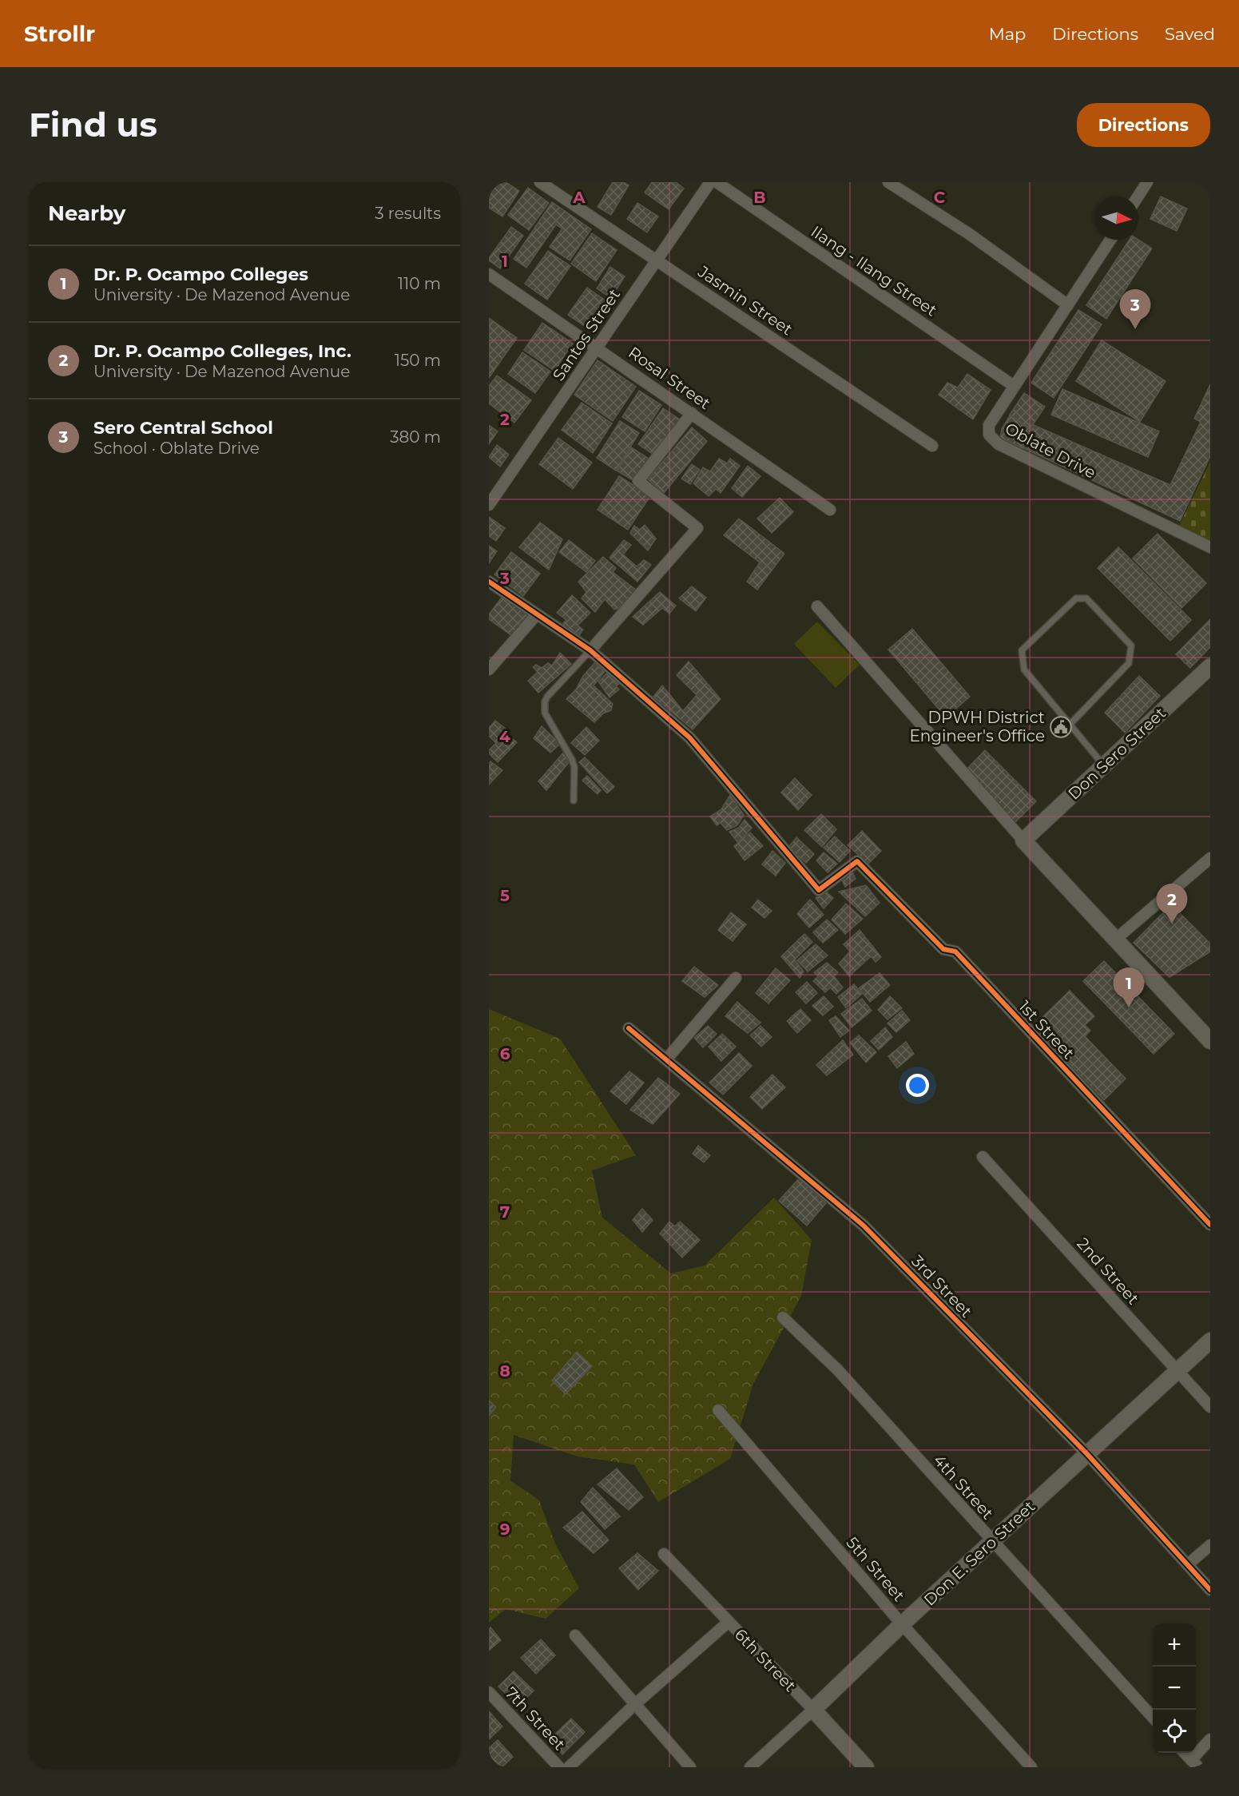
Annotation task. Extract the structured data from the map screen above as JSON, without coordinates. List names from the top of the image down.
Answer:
{
  "streets": {
    "street": [
      "Ilang - Ilang Street",
      "Jasmin Street",
      "Santos Street",
      "Rosal Street",
      "Oblate Drive",
      "Don Sero Street",
      "1st Street",
      "2nd Street",
      "3rd Street",
      "4th Street",
      "Don E. Sero Street",
      "5th Street",
      "6th Street",
      "7th Street"
    ]
  },
  "crossings": [
    ["Ilang - Ilang Street", "Oblate Drive"],
    ["Jasmin Street", "Santos Street"],
    ["Santos Street", "Rosal Street"],
    ["2nd Street", "Don E. Sero Street"],
    ["3rd Street", "Don E. Sero Street"],
    ["4th Street", "Don E. Sero Street"],
    ["Don E. Sero Street", "5th Street"],
    ["Don E. Sero Street", "6th Street"]
  ],
  "places": {
    "public building": ["DPWH District Engineer's Office"]
  },
  "north": "right",
  "page": {
    "header": "Strollr",
    "nav": ["Map", "Directions", "Saved"],
    "buttons": "Directions",
    "title": "Find us",
    "heading": ["Nearby", "3 results"],
    "list": [
      {
        "mark": "1",
        "name": "Dr. P. Ocampo Colleges",
        "note": "University · De Mazenod Avenue",
        "value": "110 m"
      },
      {
        "mark": "2",
        "name": "Dr. P. Ocampo Colleges, Inc.",
        "note": "University · De Mazenod Avenue",
        "value": "150 m"
      },
      {
        "mark": "3",
        "name": "Sero Central School",
        "note": "School · Oblate Drive",
        "value": "380 m"
      }
    ],
    "pins": ["3", "2", "1"],
    "map_buttons": ["+", "−"]
  },
  "grid": {
    "columns": ["A", "B", "C"],
    "rows": [
      "1",
      "2",
      "3",
      "4",
      "5",
      "6",
      "7",
      "8",
      "9"
    ]
  }
}
